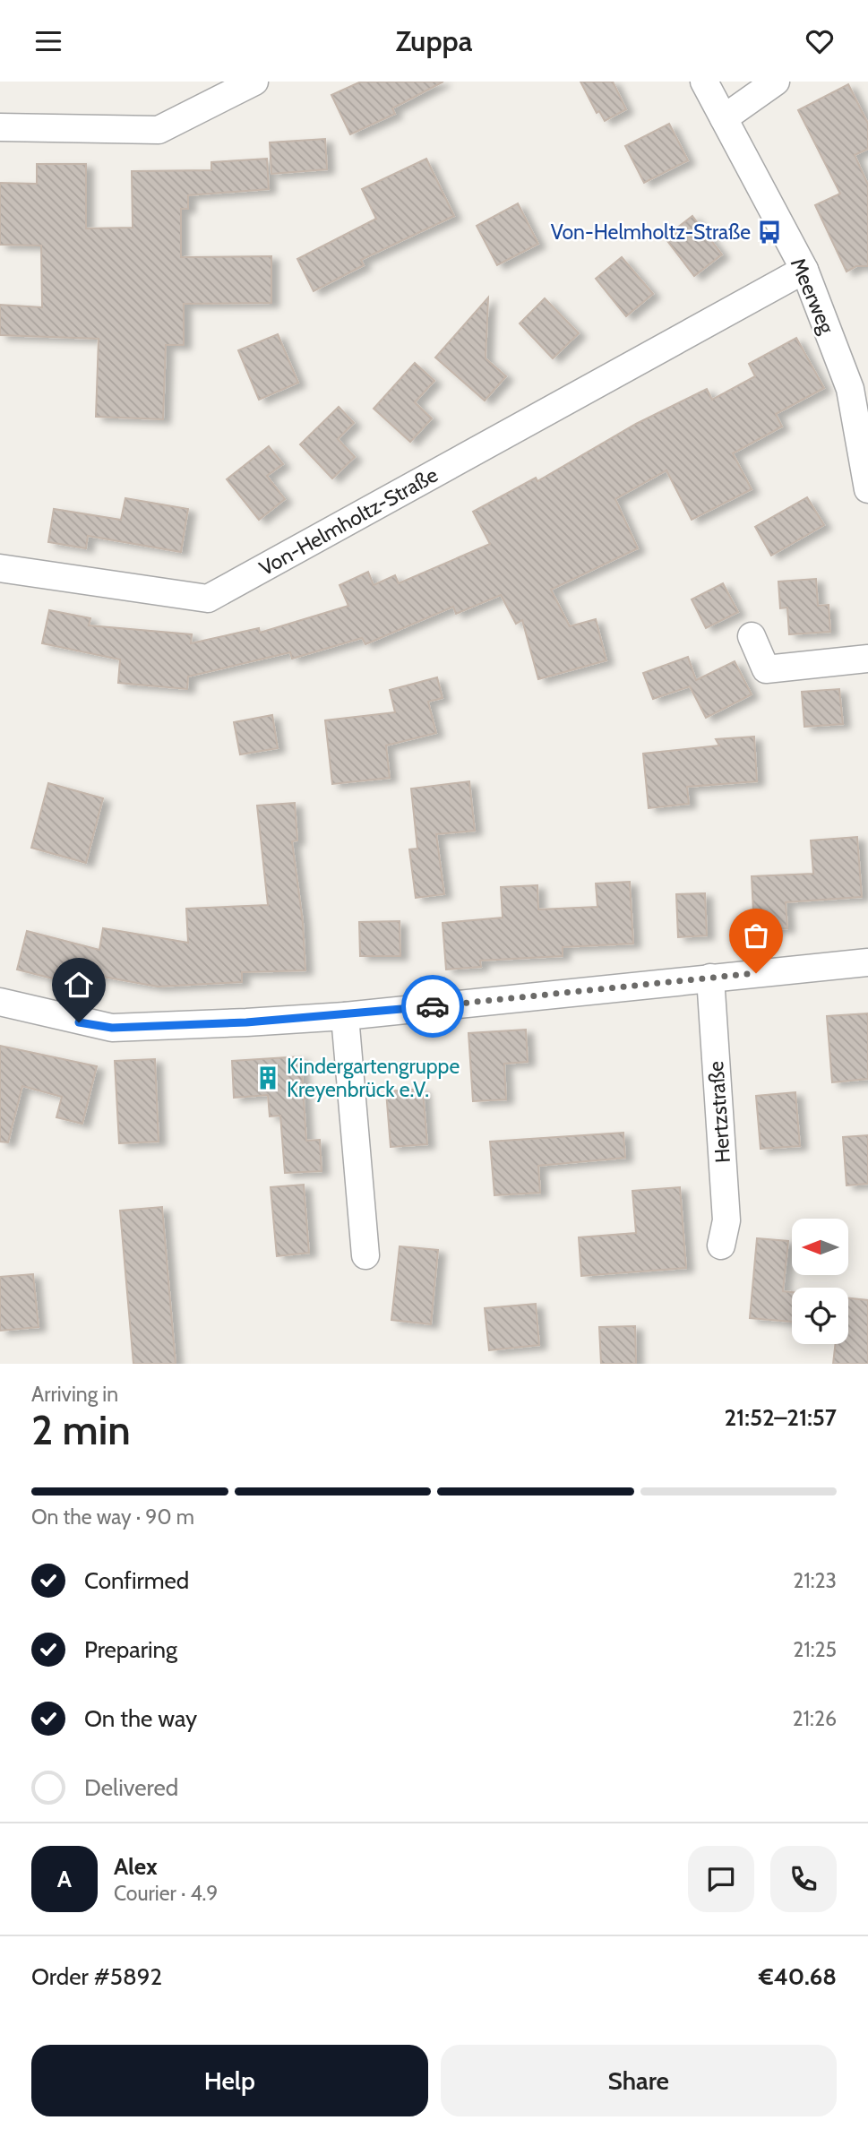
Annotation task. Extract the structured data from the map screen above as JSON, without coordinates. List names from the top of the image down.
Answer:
{
  "streets": {
    "street": ["Meerweg", "Von-Helmholtz-Straße", "Hertzstraße"]
  },
  "crossings": [
    ["Meerweg", "Von-Helmholtz-Straße"]
  ],
  "places": {
    "bus stop": ["Von-Helmholtz-Straße"],
    "building": ["Kindergartengruppe Kreyenbrück e.V."]
  },
  "north": "left",
  "page": {
    "header": "Zuppa",
    "heading": ["2 min", "Arriving in", "21:52–21:57"],
    "panel": [
      "Alex",
      "Courier · 4.9",
      "Order #5892",
      "€40.68"
    ],
    "bar": "On the way · 90 m",
    "list": [
      ["Confirmed", "21:23"],
      ["Preparing", "21:25"],
      ["On the way", "21:26"],
      "Delivered"
    ],
    "round": "A",
    "buttons": ["Help", "Share"]
  }
}
